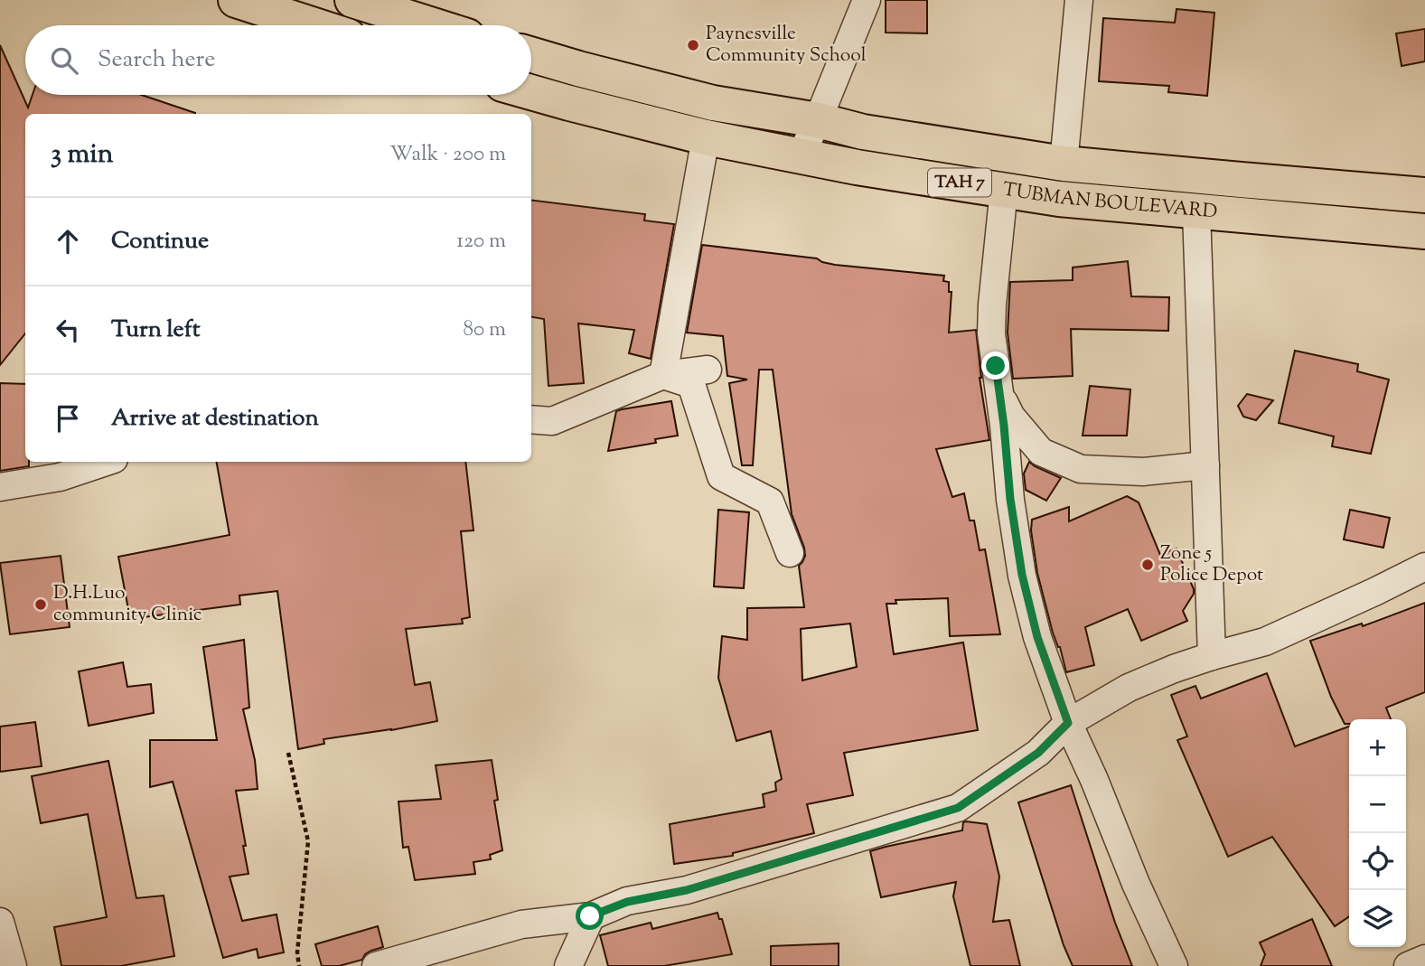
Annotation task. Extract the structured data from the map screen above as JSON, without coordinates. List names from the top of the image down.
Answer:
{
  "streets": {
    "highway": ["TAH 7", "TUBMAN BOULEVARD"]
  },
  "places": ["Paynesville Community School", "Zone 5 Police Depot", "D.H.Luo community Clinic"],
  "page": {
    "search": "Search here",
    "heading": ["3 min", "Walk · 200 m"],
    "list": [
      ["Continue", "120 m"],
      ["Turn left", "80 m"],
      "Arrive at destination"
    ],
    "map_buttons": ["+", "−"]
  }
}
